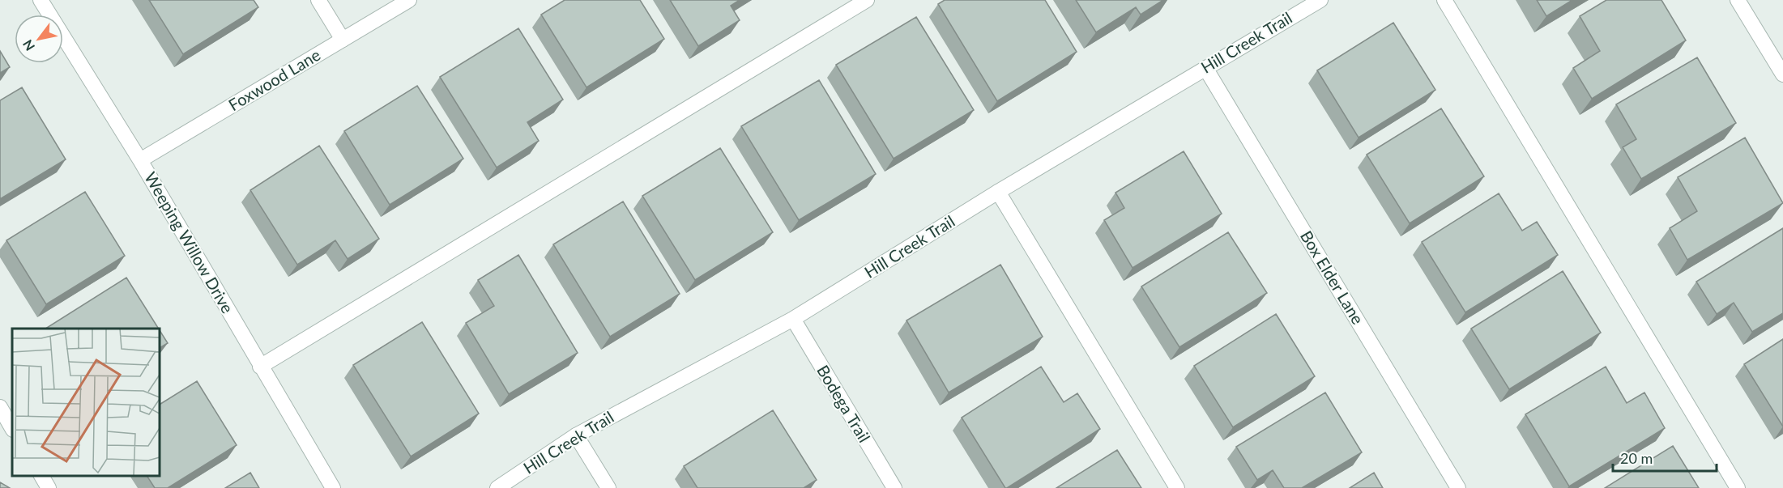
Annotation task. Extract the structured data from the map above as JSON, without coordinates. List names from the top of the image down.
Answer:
{
  "streets": {
    "street": [
      "Hill Creek Trail",
      "Foxwood Lane",
      "Weeping Willow Drive",
      "Box Elder Lane",
      "Bodega Trail"
    ]
  },
  "crossings": [
    ["Hill Creek Trail", "Box Elder Lane"],
    ["Hill Creek Trail", "Bodega Trail"],
    ["Foxwood Lane", "Weeping Willow Drive"]
  ],
  "scale_bar": "20 m",
  "north": "bottom left"
}
